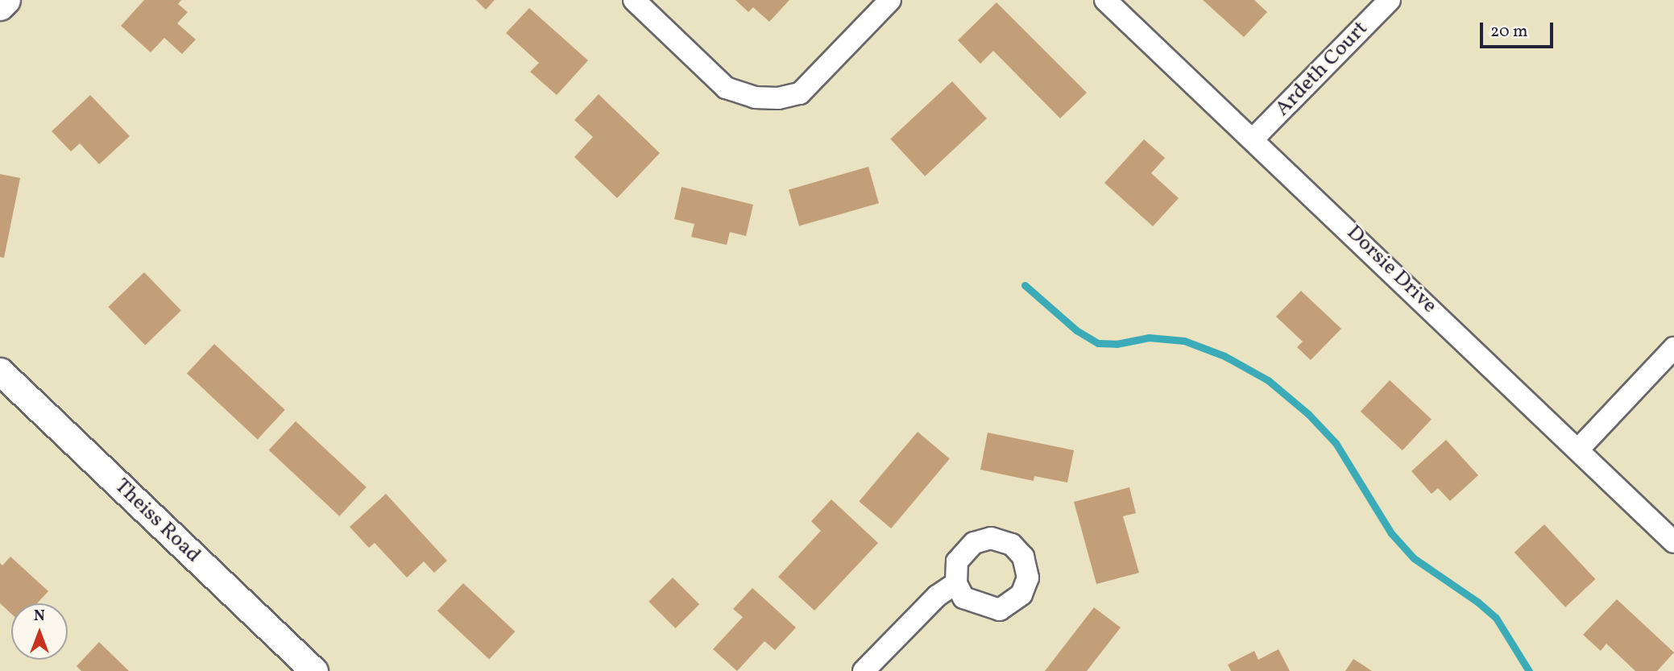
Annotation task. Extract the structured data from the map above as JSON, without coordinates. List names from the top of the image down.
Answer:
{
  "streets": {
    "street": ["Ardeth Court", "Dorsie Drive", "Theiss Road"]
  },
  "crossings": [
    ["Ardeth Court", "Dorsie Drive"]
  ],
  "scale_bar": "20 m",
  "north": "top"
}
